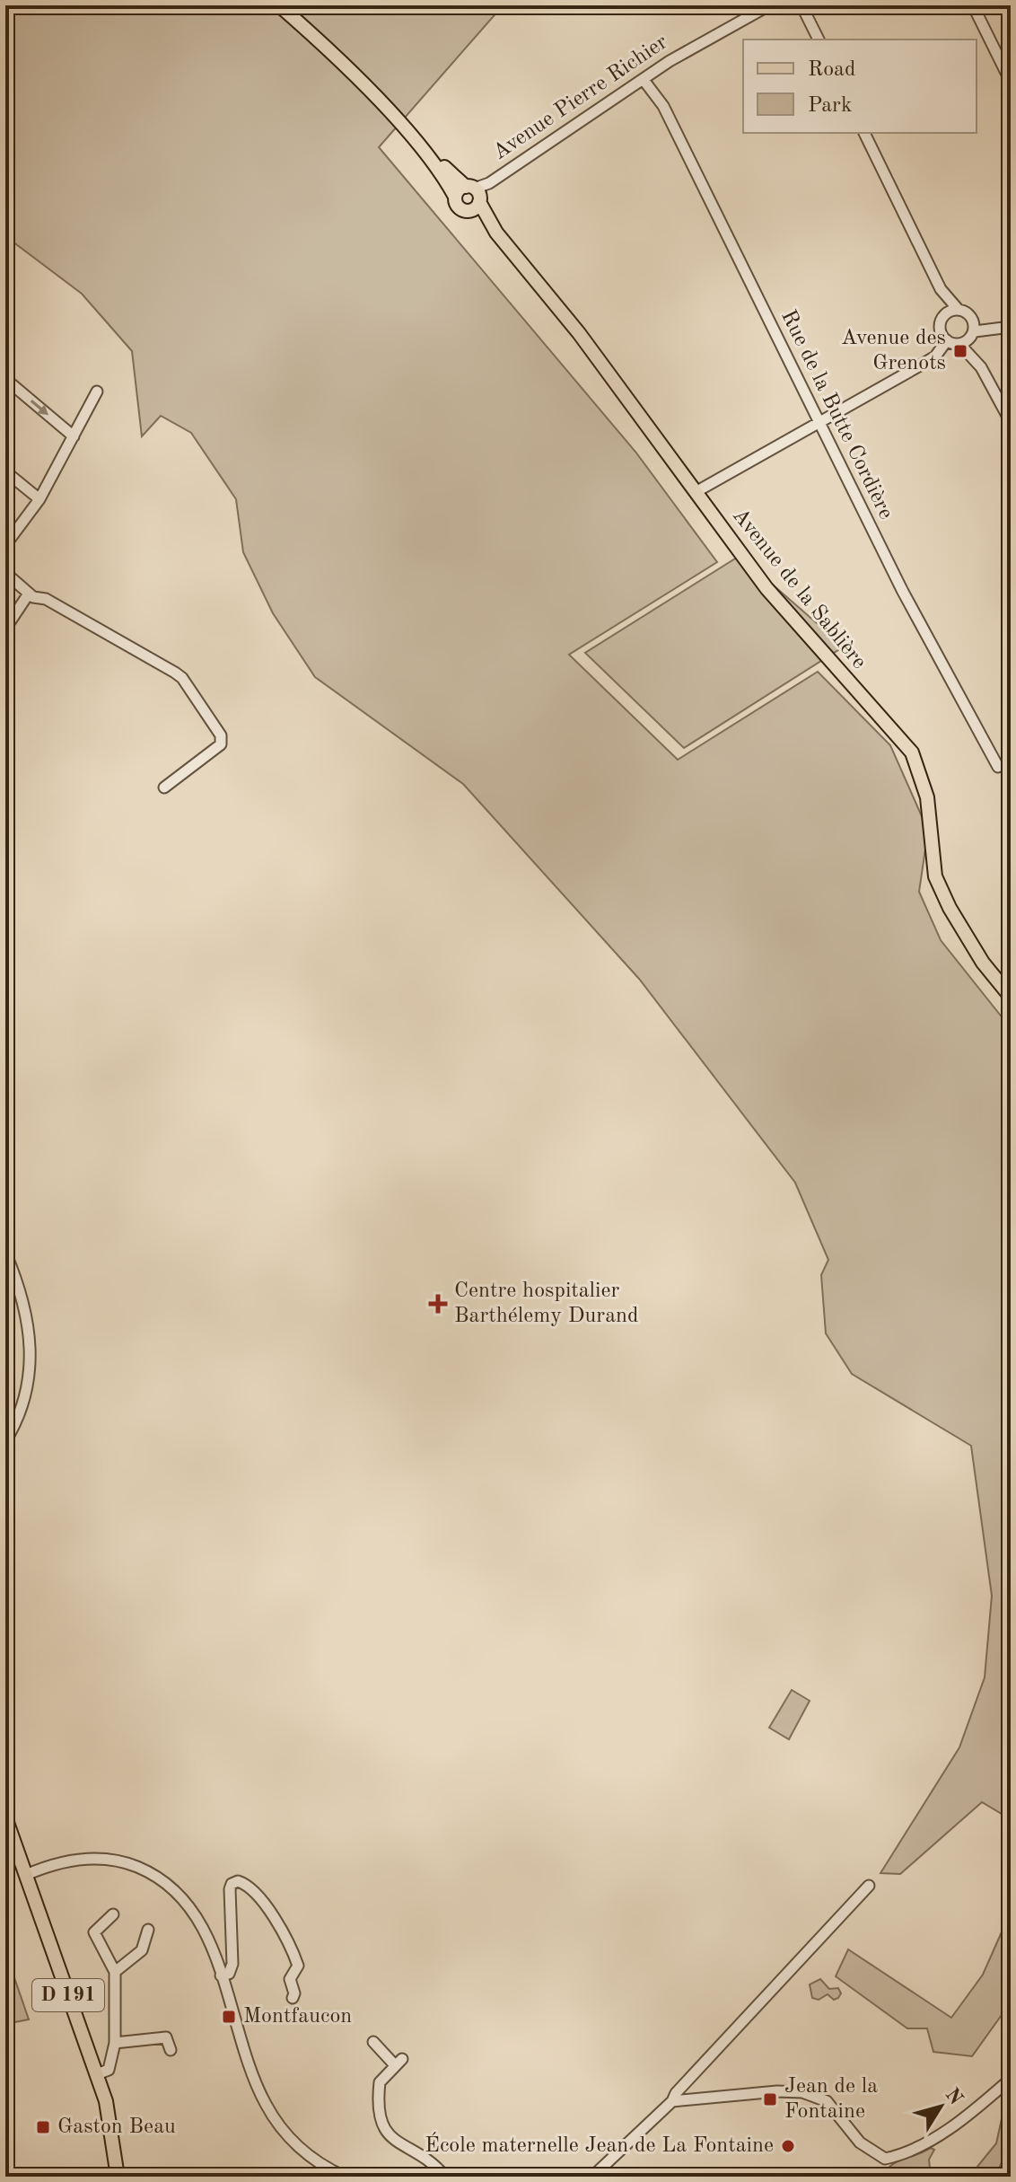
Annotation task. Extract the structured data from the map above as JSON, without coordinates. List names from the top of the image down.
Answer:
{
  "streets": {
    "main road": ["Avenue de la Sablière", "D 191"],
    "street": ["Avenue Pierre Richier", "Rue de la Butte Cordière"]
  },
  "crossings": [
    ["Avenue Pierre Richier", "Rue de la Butte Cordière"],
    ["Avenue Pierre Richier", "Avenue de la Sablière"]
  ],
  "places": {
    "transit": [
      "Avenue des Grenots",
      "Montfaucon",
      "Jean de la Fontaine",
      "Gaston Beau"
    ],
    "health": ["Centre hospitalier Barthélemy Durand"],
    "other": ["École maternelle Jean de La Fontaine"]
  },
  "legend": ["Road", "Park"],
  "north": "top right"
}
